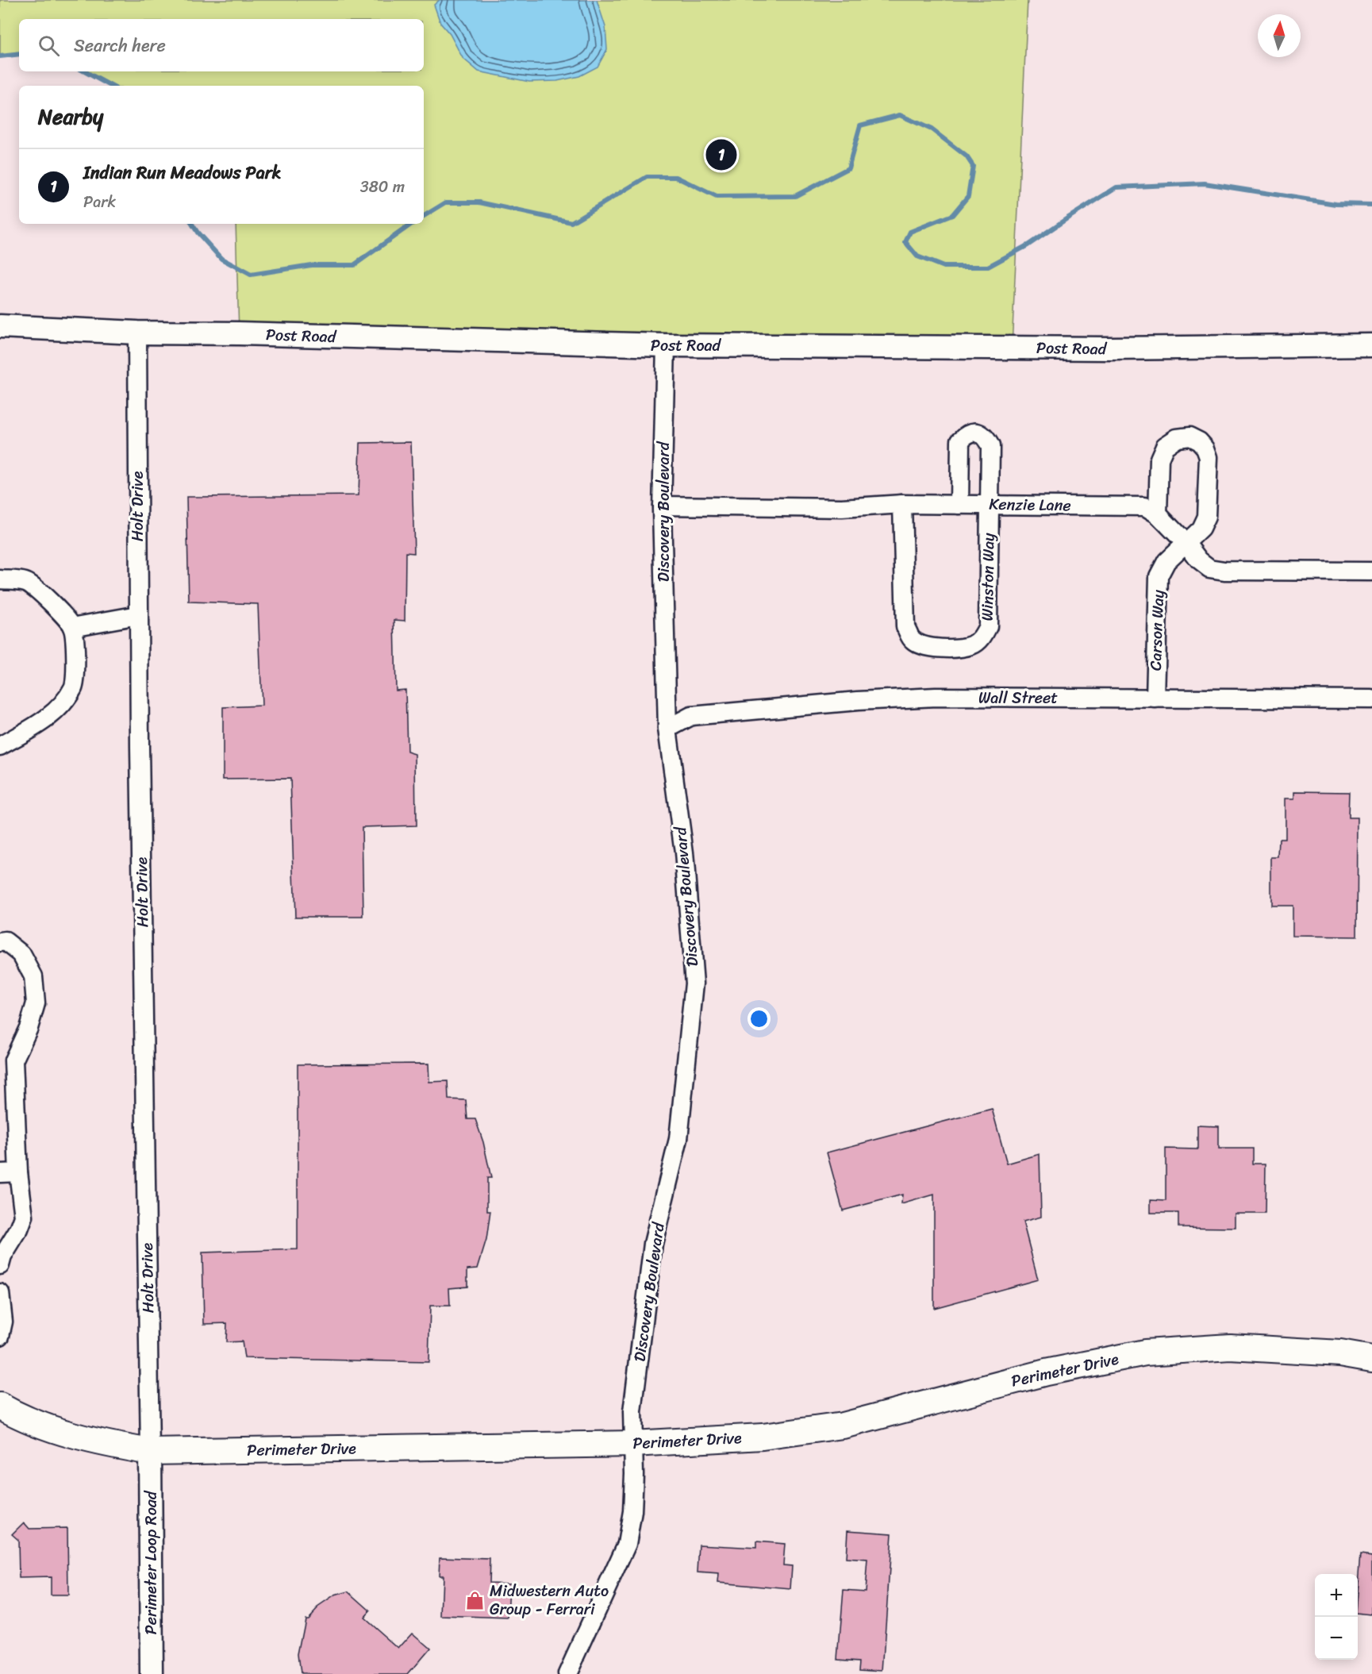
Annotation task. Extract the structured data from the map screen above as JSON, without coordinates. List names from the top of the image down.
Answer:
{
  "streets": {
    "main road": ["Perimeter Drive"],
    "street": [
      "Post Road",
      "Kenzie Lane",
      "Holt Drive",
      "Discovery Boulevard",
      "Winston Way",
      "Carson Way",
      "Wall Street",
      "Perimeter Loop Road"
    ]
  },
  "crossings": [
    ["Post Road", "Holt Drive"],
    ["Post Road", "Discovery Boulevard"],
    ["Kenzie Lane", "Discovery Boulevard"],
    ["Kenzie Lane", "Winston Way"],
    ["Kenzie Lane", "Carson Way"],
    ["Holt Drive", "Perimeter Drive"],
    ["Holt Drive", "Perimeter Loop Road"],
    ["Discovery Boulevard", "Wall Street"],
    ["Discovery Boulevard", "Perimeter Drive"],
    ["Carson Way", "Wall Street"],
    ["Perimeter Drive", "Perimeter Loop Road"]
  ],
  "places": {
    "shop": ["Midwestern Auto Group - Ferrari"]
  },
  "north": "top",
  "page": {
    "search": "Search here",
    "heading": "Nearby",
    "pins": "1",
    "list": [
      {
        "mark": "1",
        "name": "Indian Run Meadows Park",
        "note": "Park",
        "value": "380 m"
      }
    ],
    "map_buttons": ["+", "−"]
  }
}
